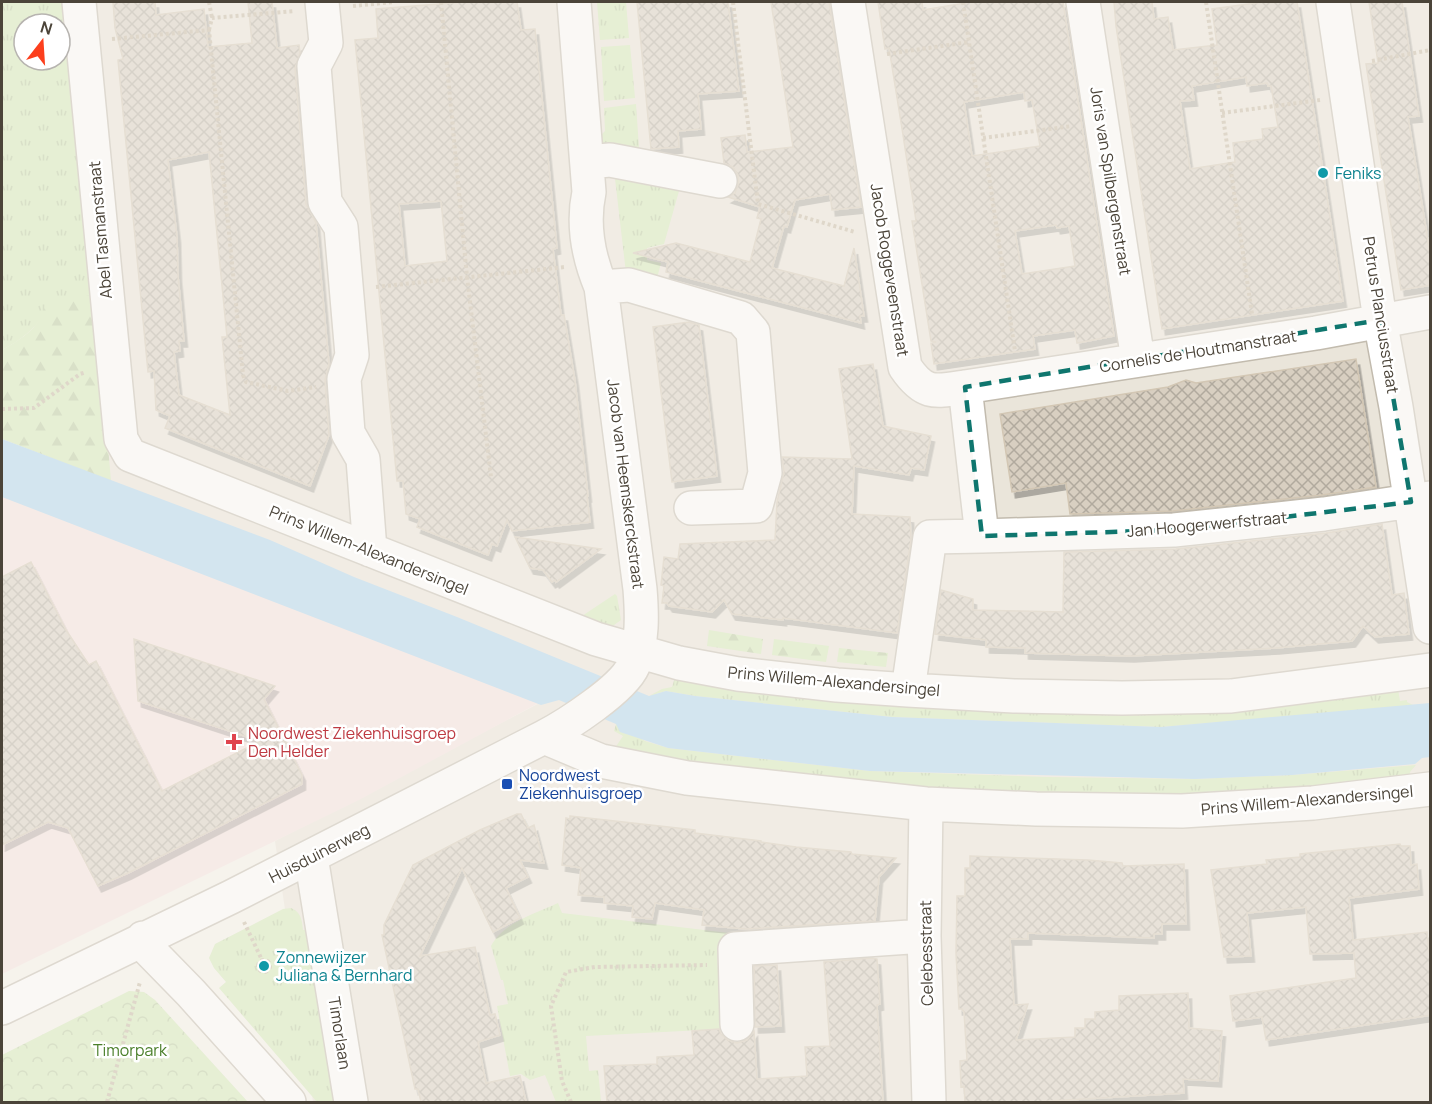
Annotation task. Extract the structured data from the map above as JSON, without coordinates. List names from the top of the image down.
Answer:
{
  "streets": {
    "street": [
      "Joris van Spilbergenstraat",
      "Abel Tasmanstraat",
      "Jacob Roggeveenstraat",
      "Petrus Planciusstraat",
      "Cornelis de Houtmanstraat",
      "Jacob van Heemskerckstraat",
      "Jan Hoogerwerfstraat",
      "Prins Willem-Alexandersingel",
      "Huisduinerweg",
      "Celebesstraat",
      "Timorlaan"
    ]
  },
  "crossings": [
    ["Joris van Spilbergenstraat", "Cornelis de Houtmanstraat"],
    ["Abel Tasmanstraat", "Prins Willem-Alexandersingel"],
    ["Jacob Roggeveenstraat", "Cornelis de Houtmanstraat"],
    ["Petrus Planciusstraat", "Cornelis de Houtmanstraat"],
    ["Petrus Planciusstraat", "Jan Hoogerwerfstraat"],
    ["Jacob van Heemskerckstraat", "Prins Willem-Alexandersingel"],
    ["Jacob van Heemskerckstraat", "Huisduinerweg"],
    ["Prins Willem-Alexandersingel", "Huisduinerweg"],
    ["Prins Willem-Alexandersingel", "Celebesstraat"],
    ["Huisduinerweg", "Timorlaan"]
  ],
  "parks": ["Timorpark"],
  "places": {
    "other": ["Feniks", "Zonnewijzer Juliana & Bernhard"],
    "health": ["Noordwest Ziekenhuisgroep Den Helder"],
    "transit": ["Noordwest Ziekenhuisgroep"]
  },
  "north": "top"
}
